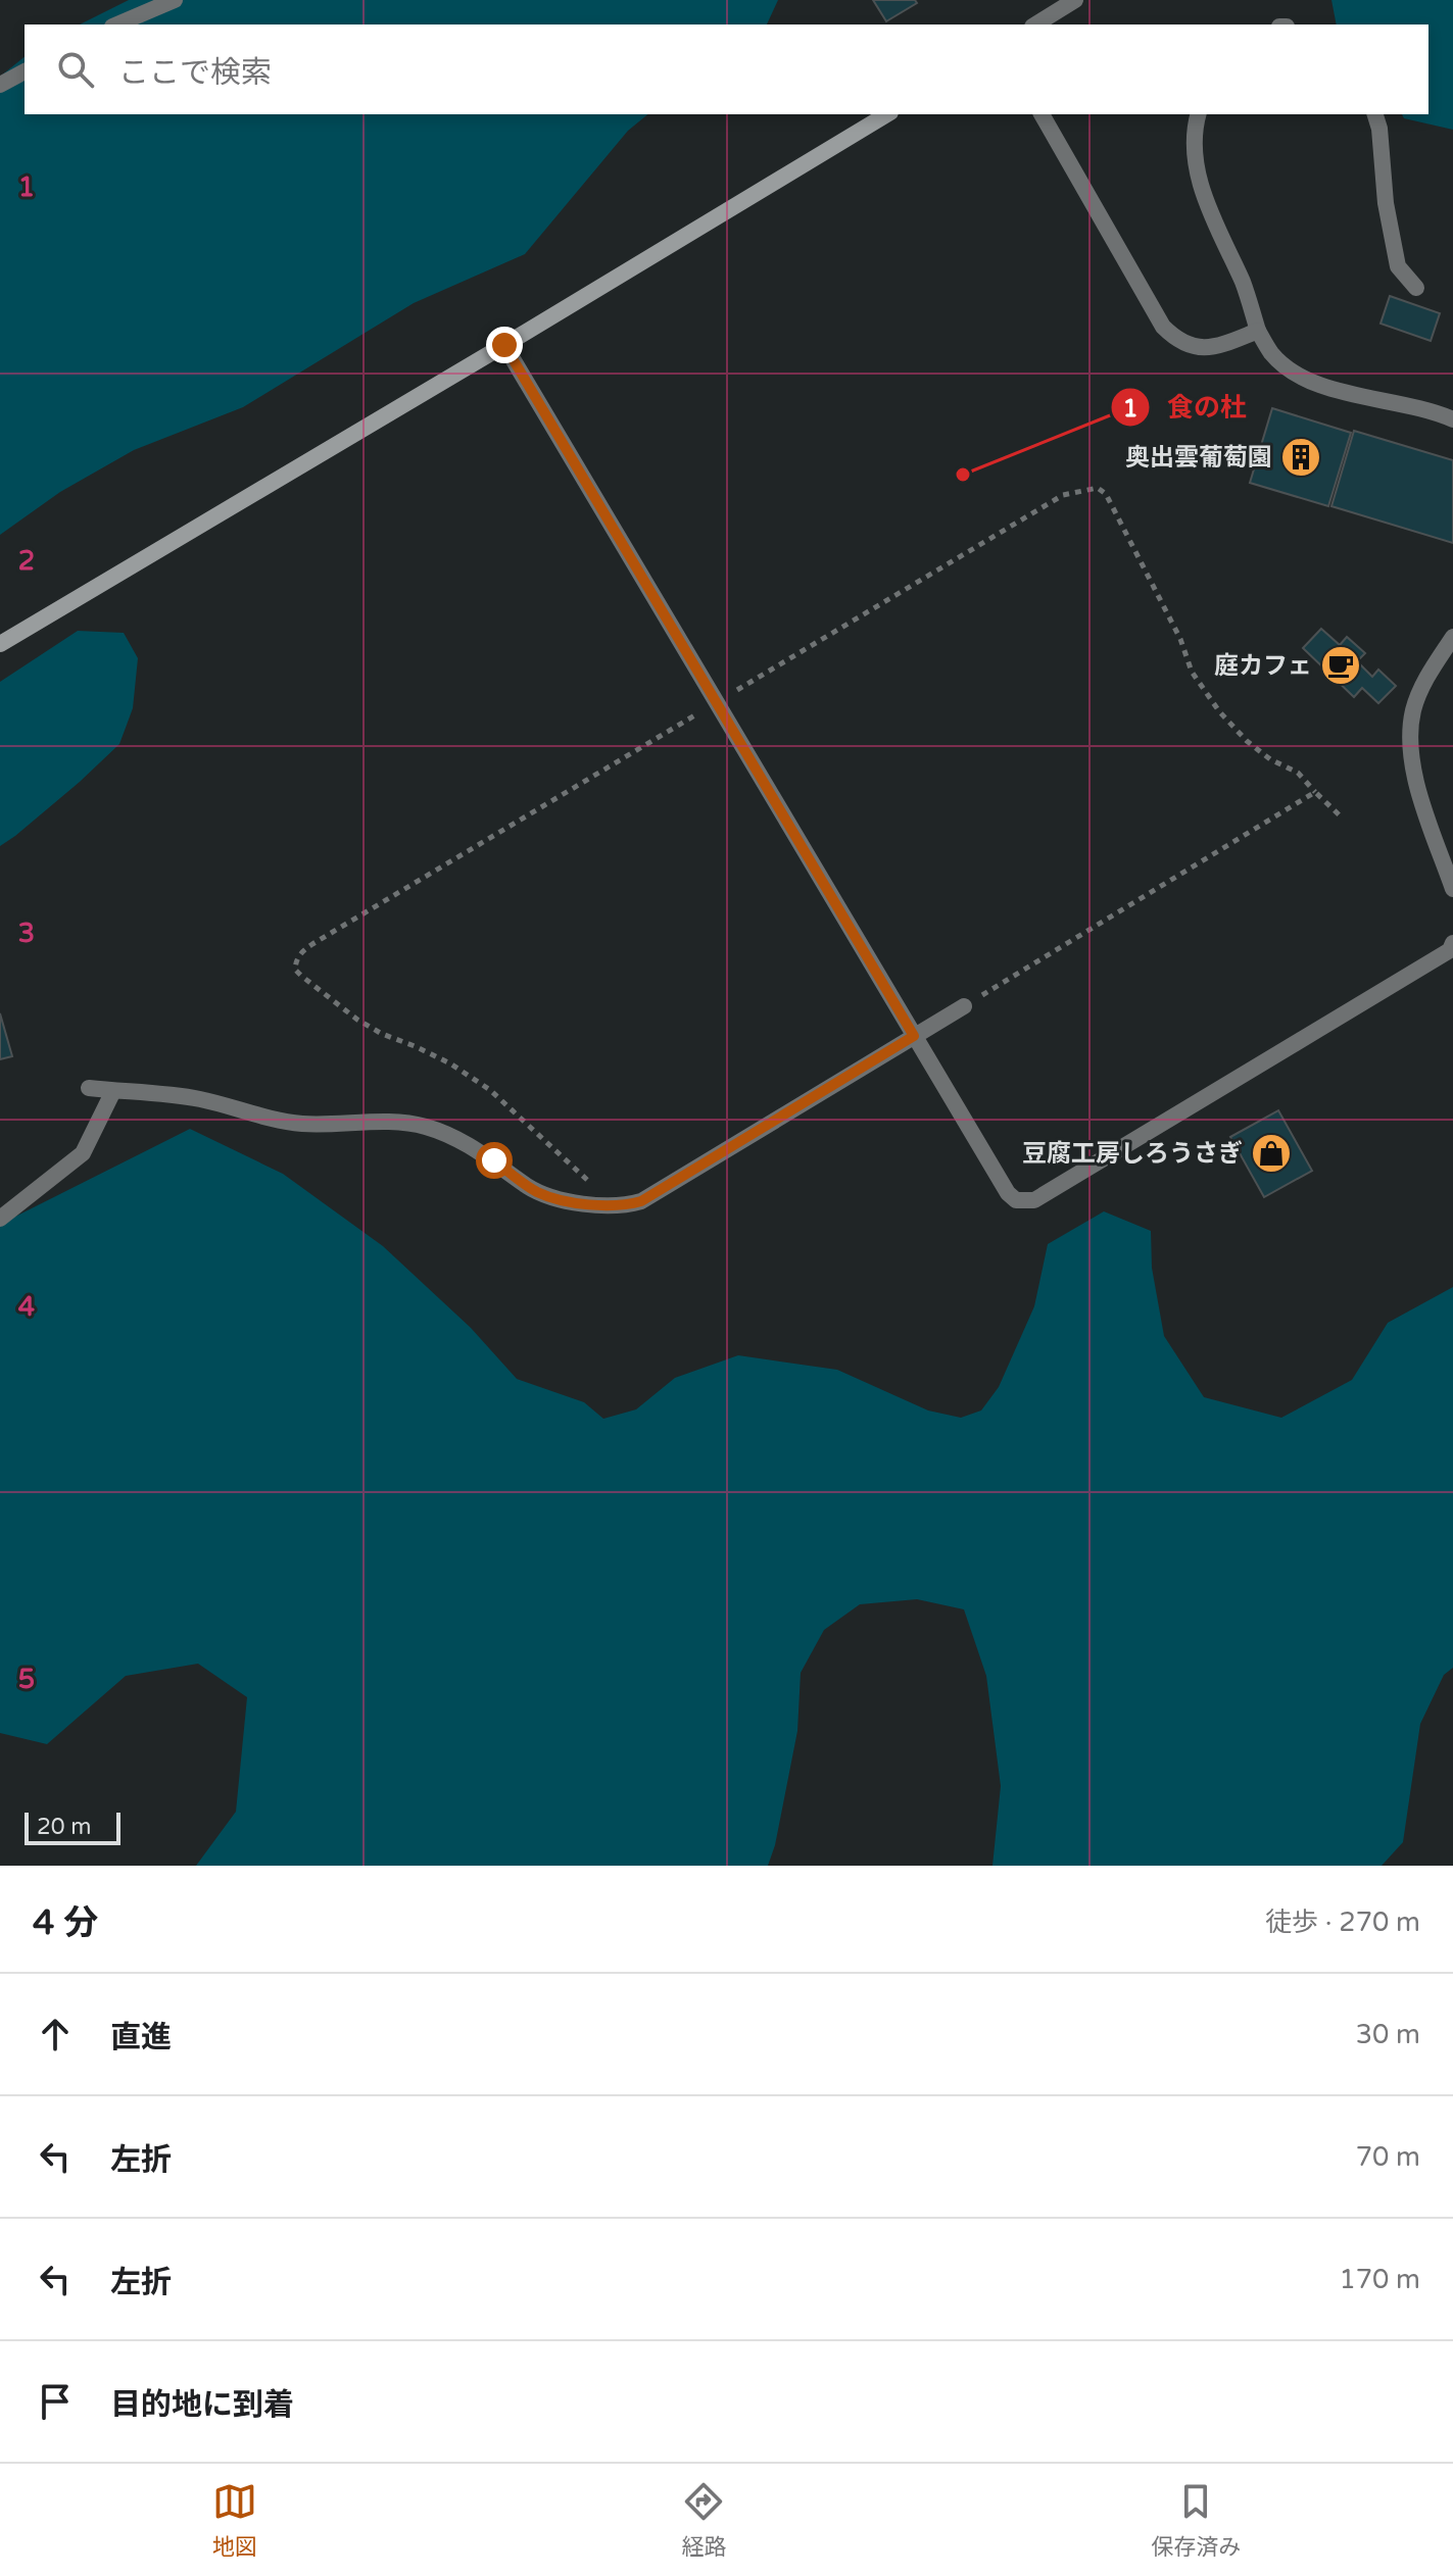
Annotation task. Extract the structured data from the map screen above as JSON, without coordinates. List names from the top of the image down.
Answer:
{
  "places": {
    "building": ["奥出雲葡萄園"],
    "other": ["食の杜"],
    "cafe": ["庭カフェ"],
    "shop": ["豆腐工房しろうさぎ"]
  },
  "scale_bar": "20 m",
  "page": {
    "search": "ここで検索",
    "scale": "20 m",
    "heading": ["4 分", "徒歩 · 270 m"],
    "list": [
      ["直進", "30 m"],
      ["左折", "70 m"],
      ["左折", "170 m"],
      "目的地に到着"
    ],
    "nav": ["地図", "経路", "保存済み"]
  },
  "grid": {
    "rows": [
      "1",
      "2",
      "3",
      "4",
      "5"
    ]
  }
}
